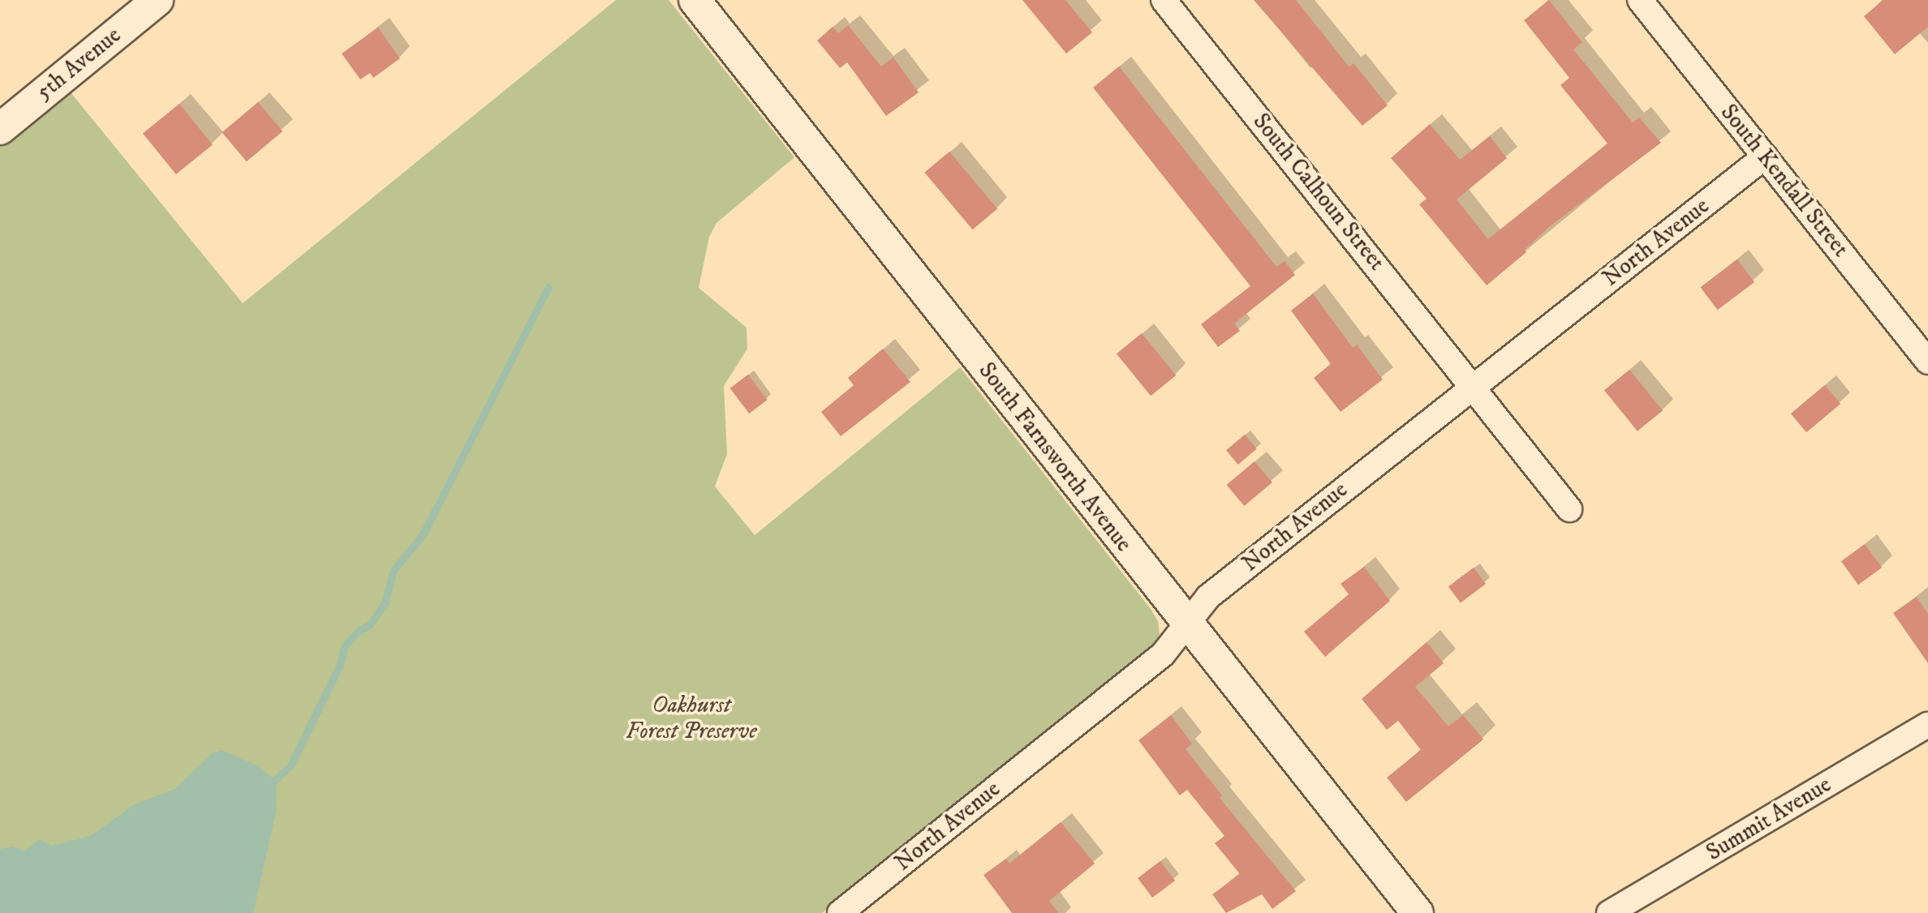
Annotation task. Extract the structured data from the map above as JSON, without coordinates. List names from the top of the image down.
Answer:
{
  "streets": {
    "street": [
      "5th Avenue",
      "South Kendall Street",
      "South Calhoun Street",
      "North Avenue",
      "South Farnsworth Avenue",
      "Summit Avenue"
    ]
  },
  "crossings": [
    ["South Kendall Street", "North Avenue"],
    ["South Calhoun Street", "North Avenue"],
    ["North Avenue", "South Farnsworth Avenue"]
  ],
  "parks": ["Oakhurst Forest Preserve"]
}
